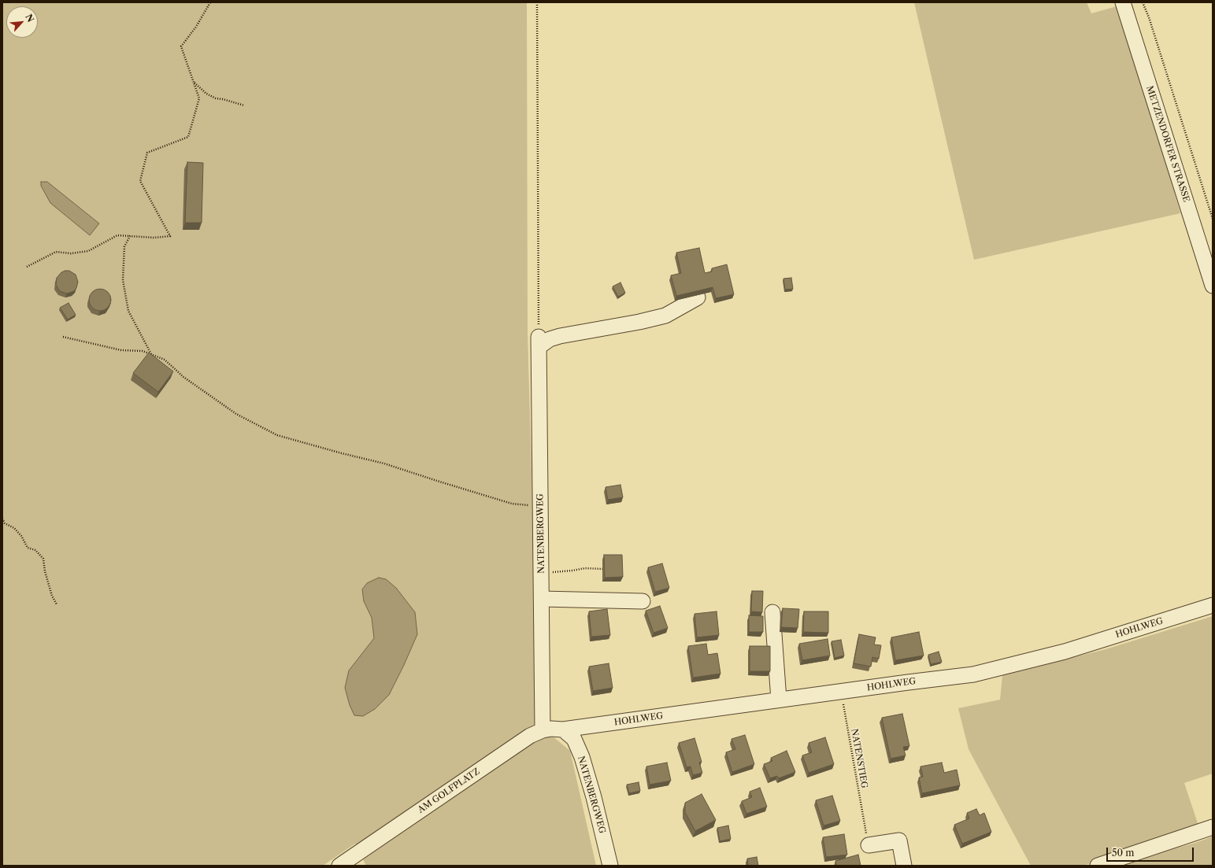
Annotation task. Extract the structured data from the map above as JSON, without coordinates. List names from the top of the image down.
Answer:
{
  "streets": {
    "street": [
      "METZENDORFER STRASSE",
      "NATENBERGWEG",
      "HOHLWEG",
      "AM GOLFPLATZ"
    ],
    "path": ["NATENSTIEG"]
  },
  "crossings": [
    ["NATENBERGWEG", "HOHLWEG"],
    ["NATENBERGWEG", "AM GOLFPLATZ"],
    ["HOHLWEG", "NATENSTIEG"],
    ["HOHLWEG", "AM GOLFPLATZ"]
  ],
  "scale_bar": "50 m",
  "north": "top right"
}
